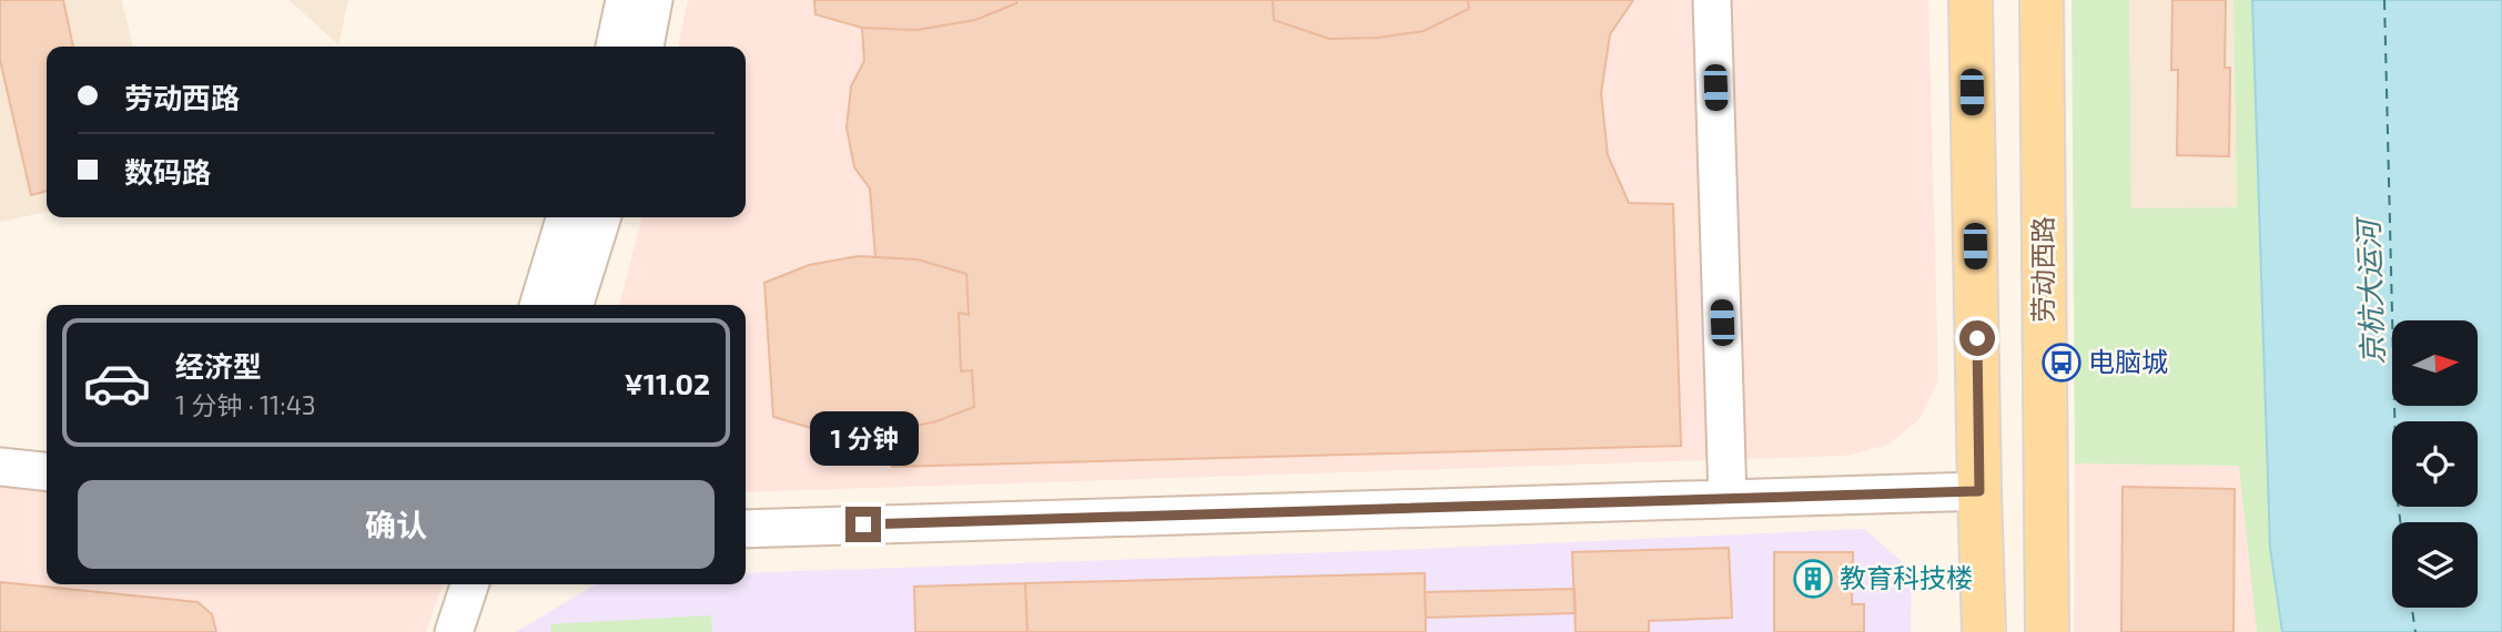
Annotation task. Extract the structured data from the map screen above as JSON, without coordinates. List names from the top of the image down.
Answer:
{
  "streets": {
    "main road": ["劳动西路"]
  },
  "water": ["京杭大运河"],
  "places": {
    "bus stop": ["电脑城"],
    "building": ["教育科技楼"]
  },
  "north": "right",
  "page": {
    "banner": ["劳动西路", "数码路"],
    "list": [
      {
        "name": "经济型",
        "note": "1 分钟 · 11:43",
        "value": "¥11.02"
      }
    ],
    "bubble": "1 分钟",
    "buttons": "确认"
  }
}
